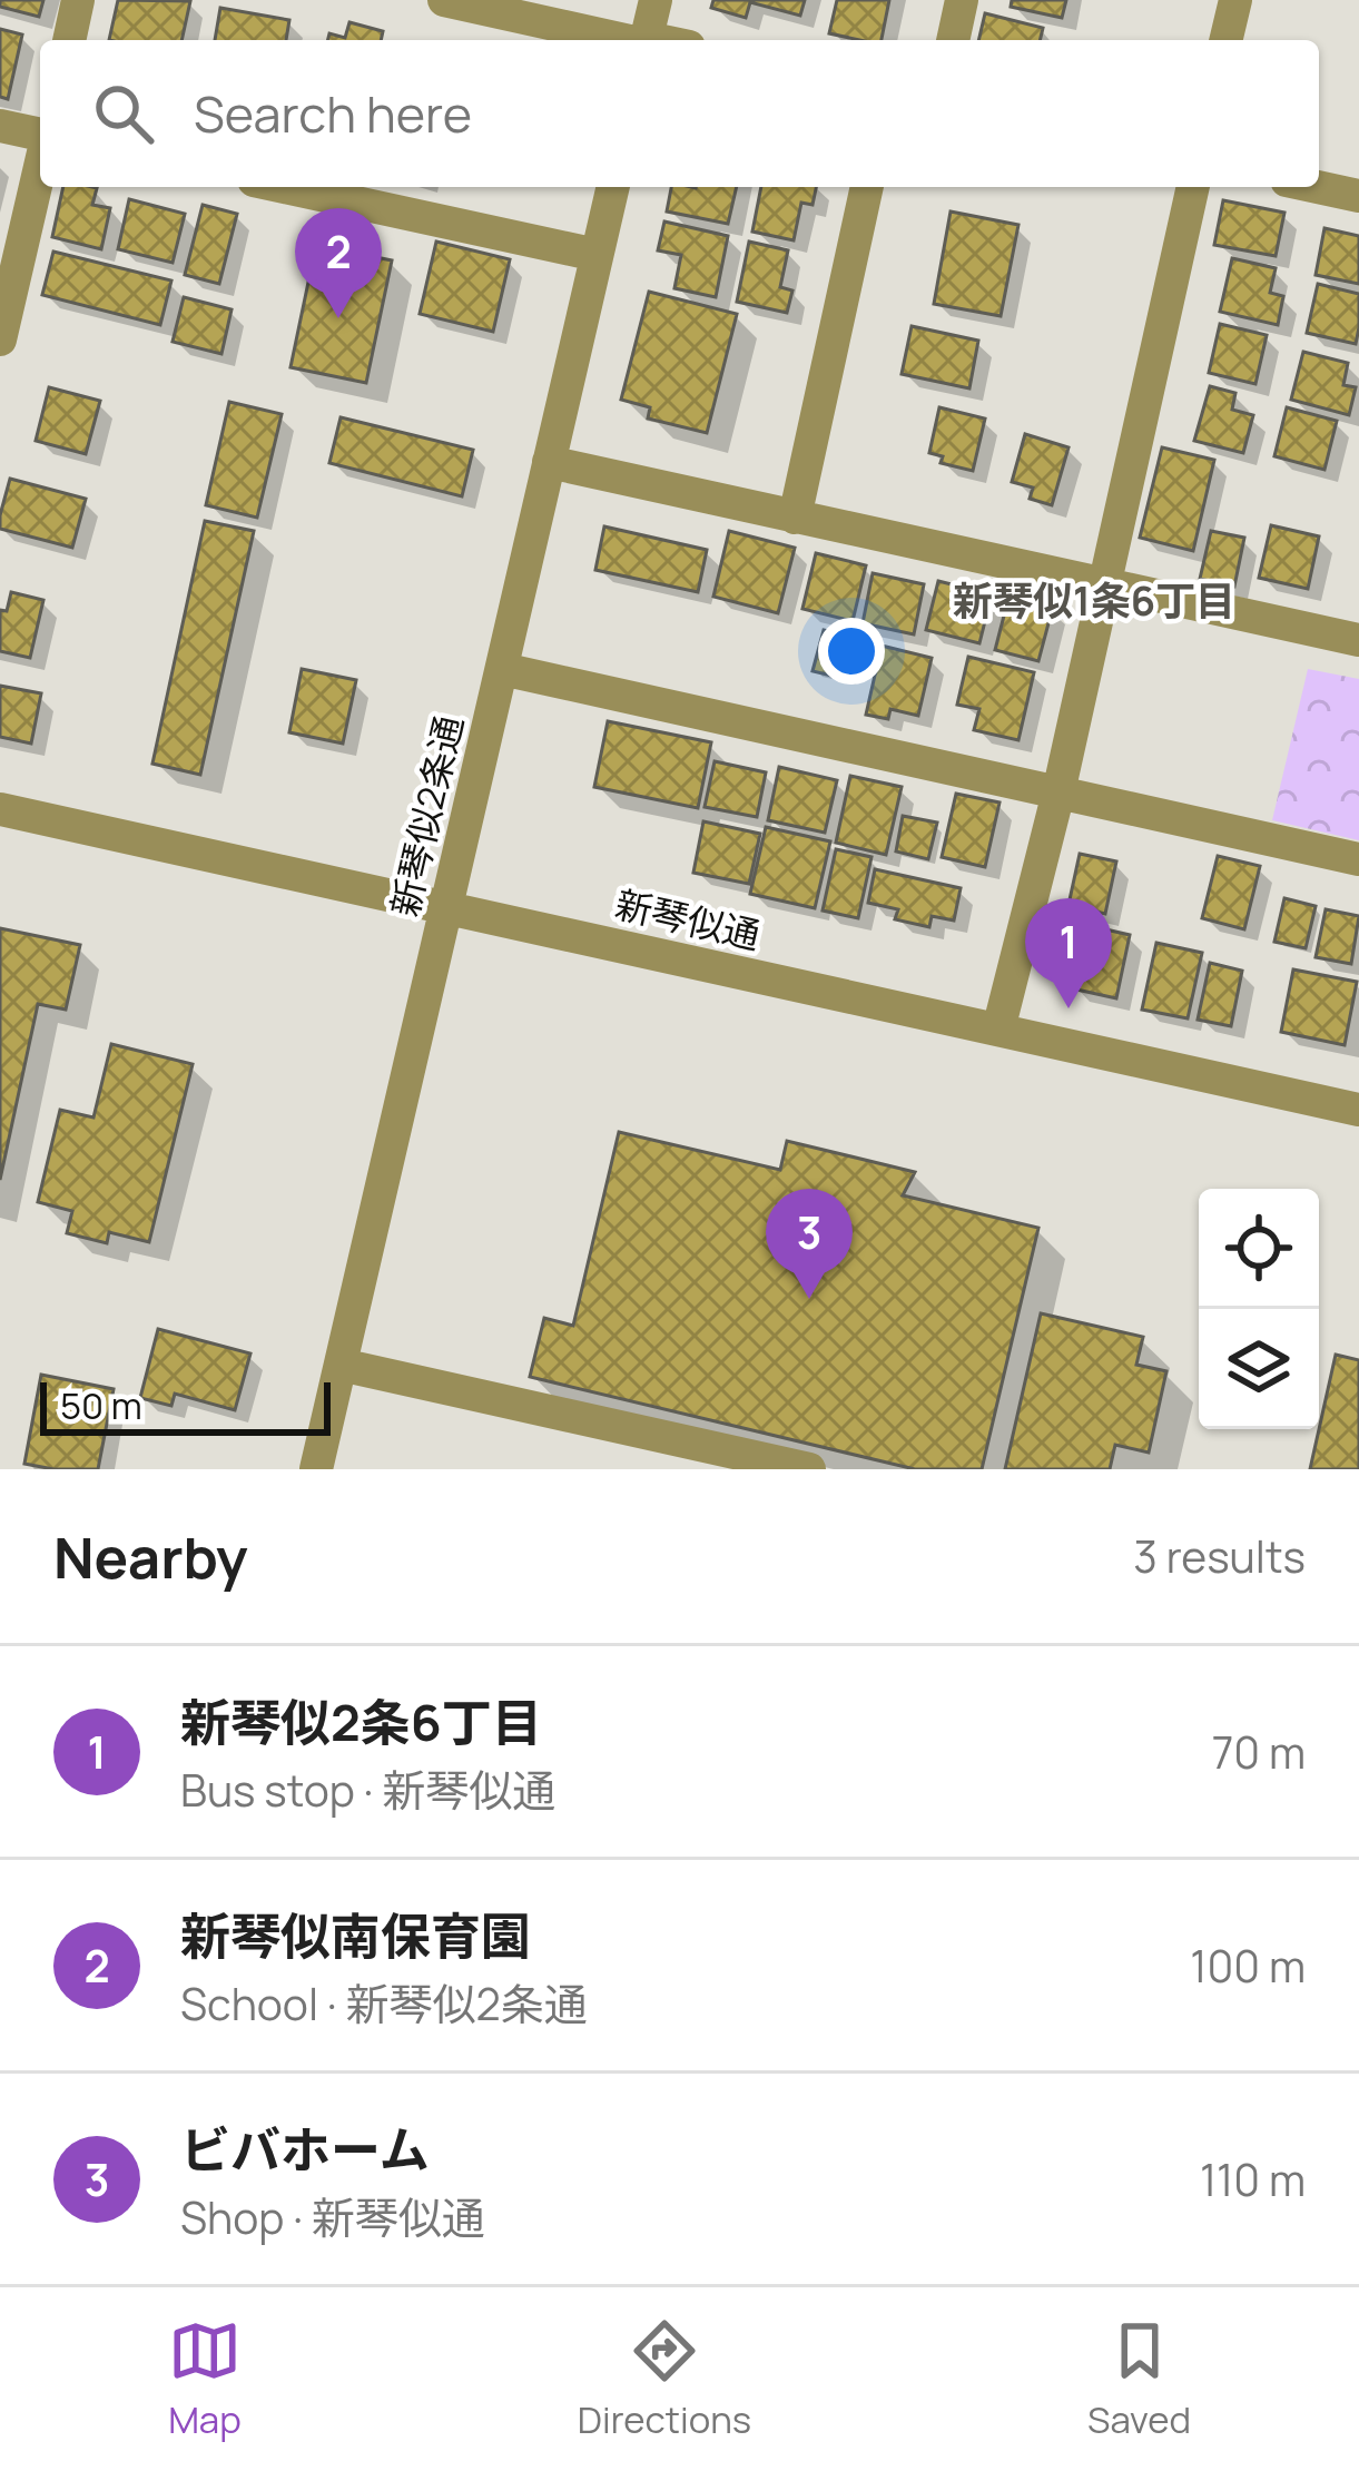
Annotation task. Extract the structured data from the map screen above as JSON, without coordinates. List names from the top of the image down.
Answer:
{
  "streets": {
    "street": ["新琴似2条通", "新琴似通"]
  },
  "crossings": [
    ["新琴似2条通", "新琴似通"]
  ],
  "districts": ["新琴似1条6丁目"],
  "scale_bar": "50 m",
  "page": {
    "search": "Search here",
    "pins": ["2", "1", "3"],
    "scale": "50 m",
    "heading": ["Nearby", "3 results"],
    "list": [
      {
        "mark": "1",
        "name": "新琴似2条6丁目",
        "note": "Bus stop · 新琴似通",
        "value": "70 m"
      },
      {
        "mark": "2",
        "name": "新琴似南保育園",
        "note": "School · 新琴似2条通",
        "value": "100 m"
      },
      {
        "mark": "3",
        "name": "ビバホーム",
        "note": "Shop · 新琴似通",
        "value": "110 m"
      }
    ],
    "nav": ["Map", "Directions", "Saved"]
  }
}
